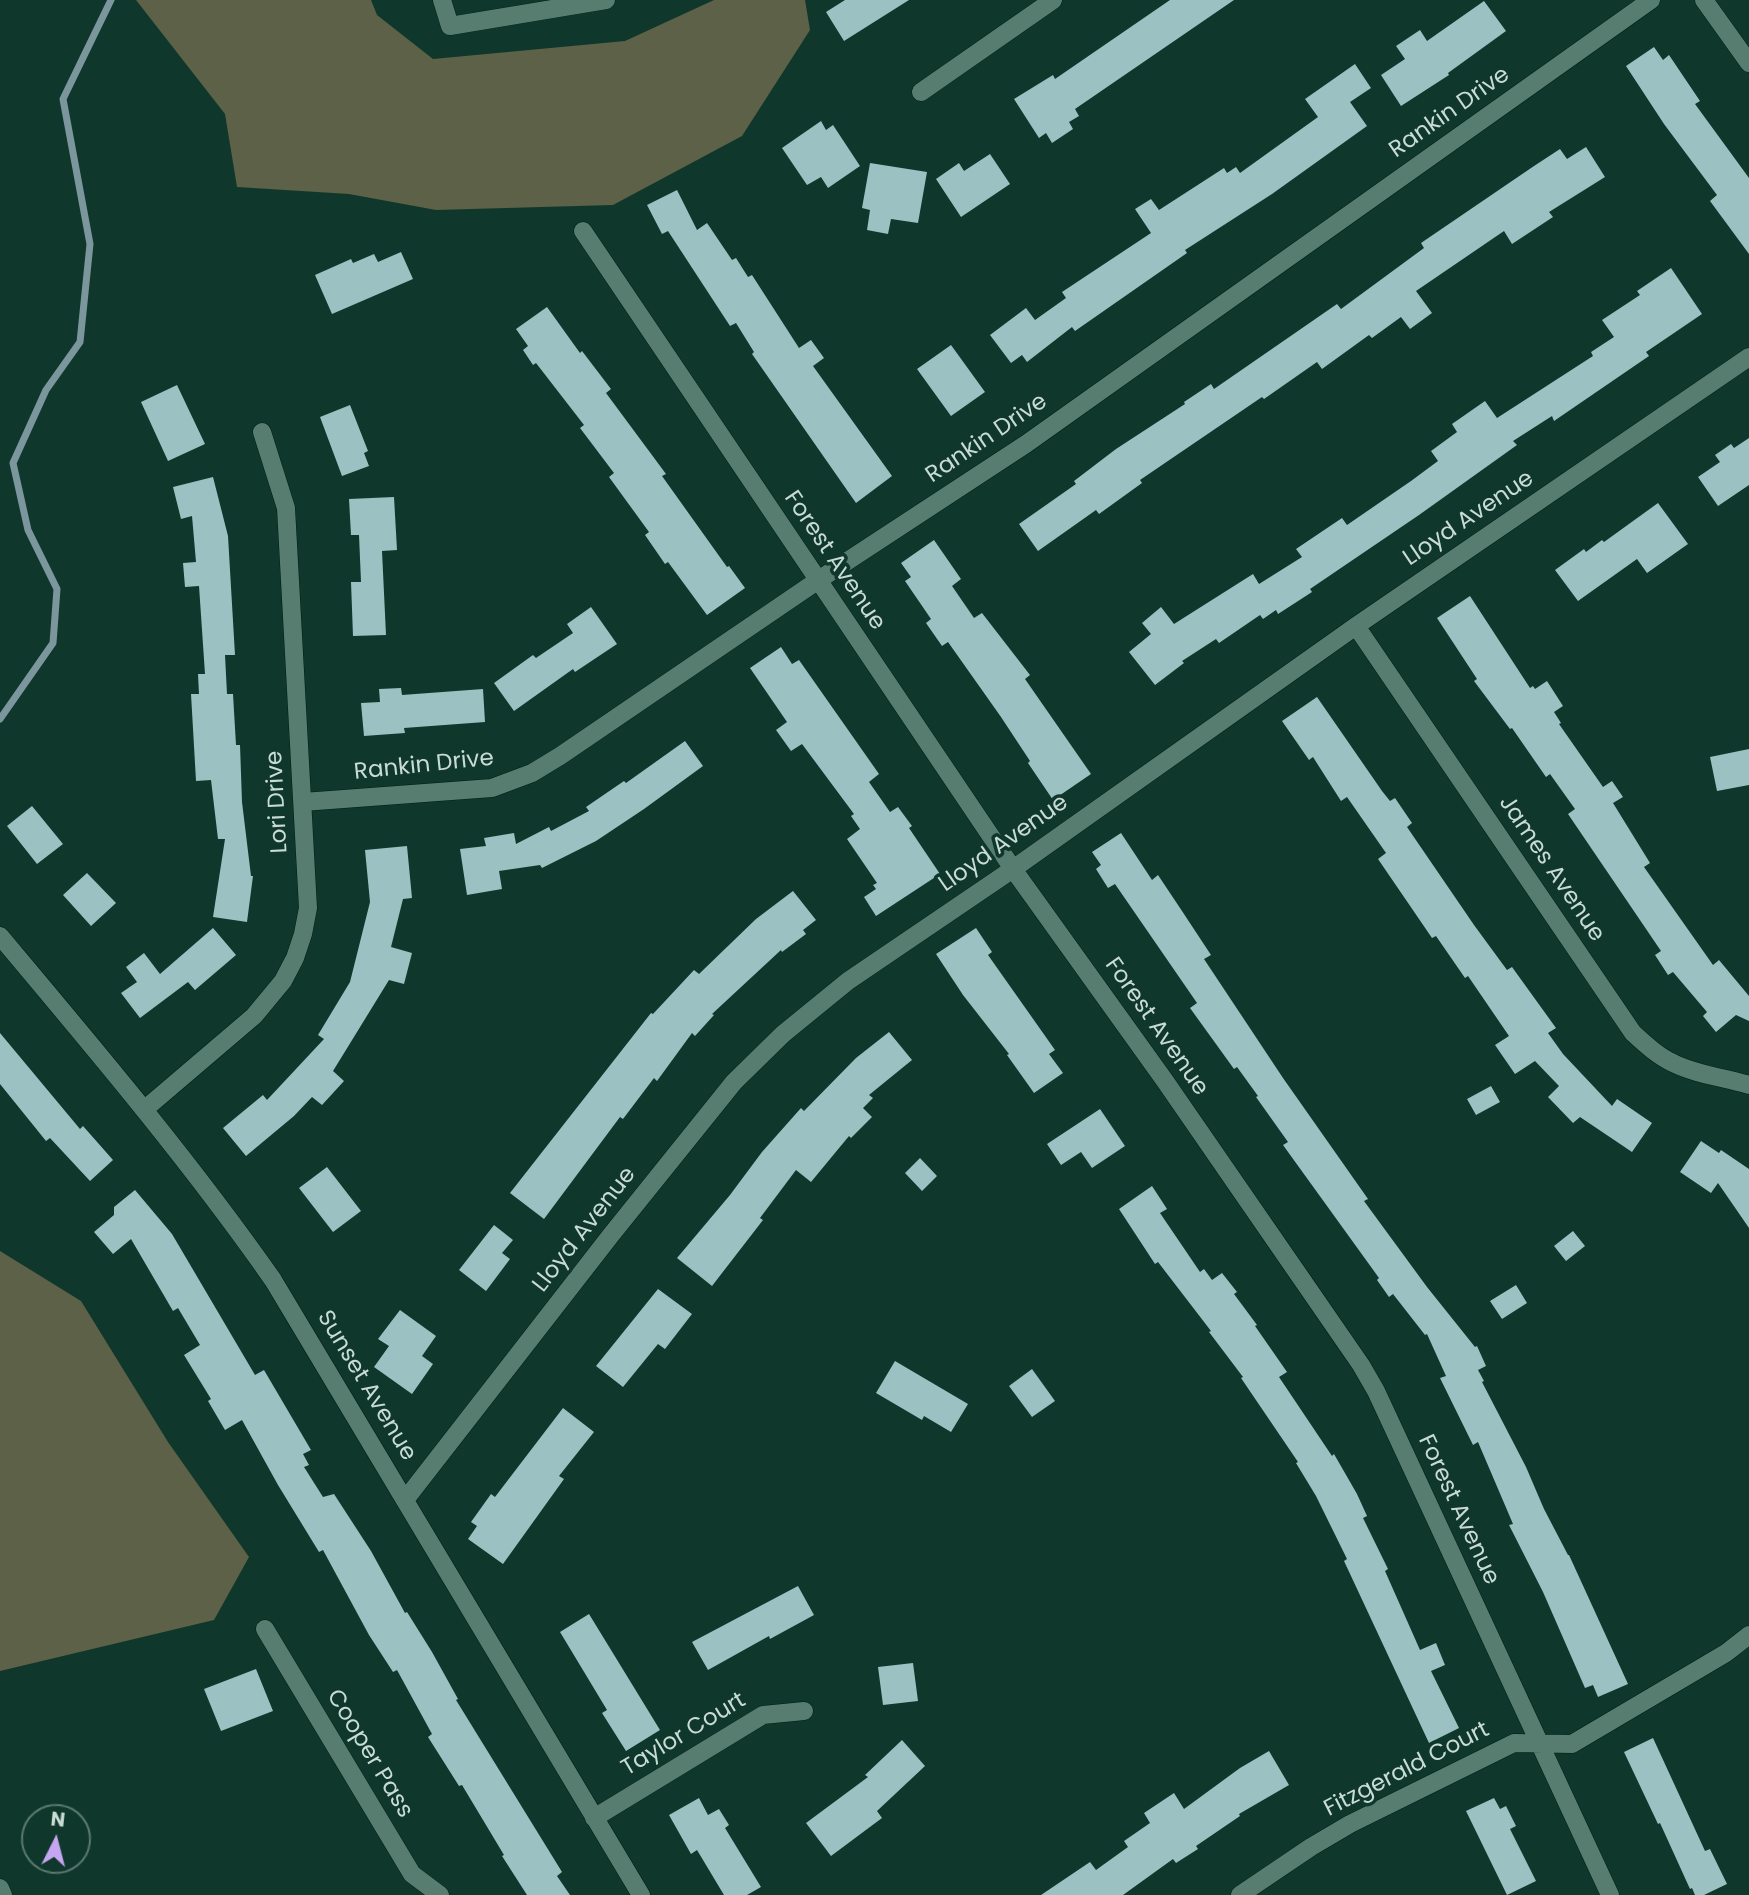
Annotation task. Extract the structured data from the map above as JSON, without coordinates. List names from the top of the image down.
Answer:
{
  "streets": {
    "street": [
      "Rankin Drive",
      "Lloyd Avenue",
      "Forest Avenue",
      "Lori Drive",
      "James Avenue",
      "Sunset Avenue",
      "Taylor Court",
      "Cooper Pass",
      "Fitzgerald Court"
    ]
  },
  "crossings": [
    ["Rankin Drive", "Forest Avenue"],
    ["Rankin Drive", "Lori Drive"],
    ["Lloyd Avenue", "Forest Avenue"],
    ["Lloyd Avenue", "James Avenue"],
    ["Lloyd Avenue", "Sunset Avenue"],
    ["Forest Avenue", "Fitzgerald Court"],
    ["Lori Drive", "Sunset Avenue"],
    ["Sunset Avenue", "Taylor Court"]
  ],
  "north": "top"
}
